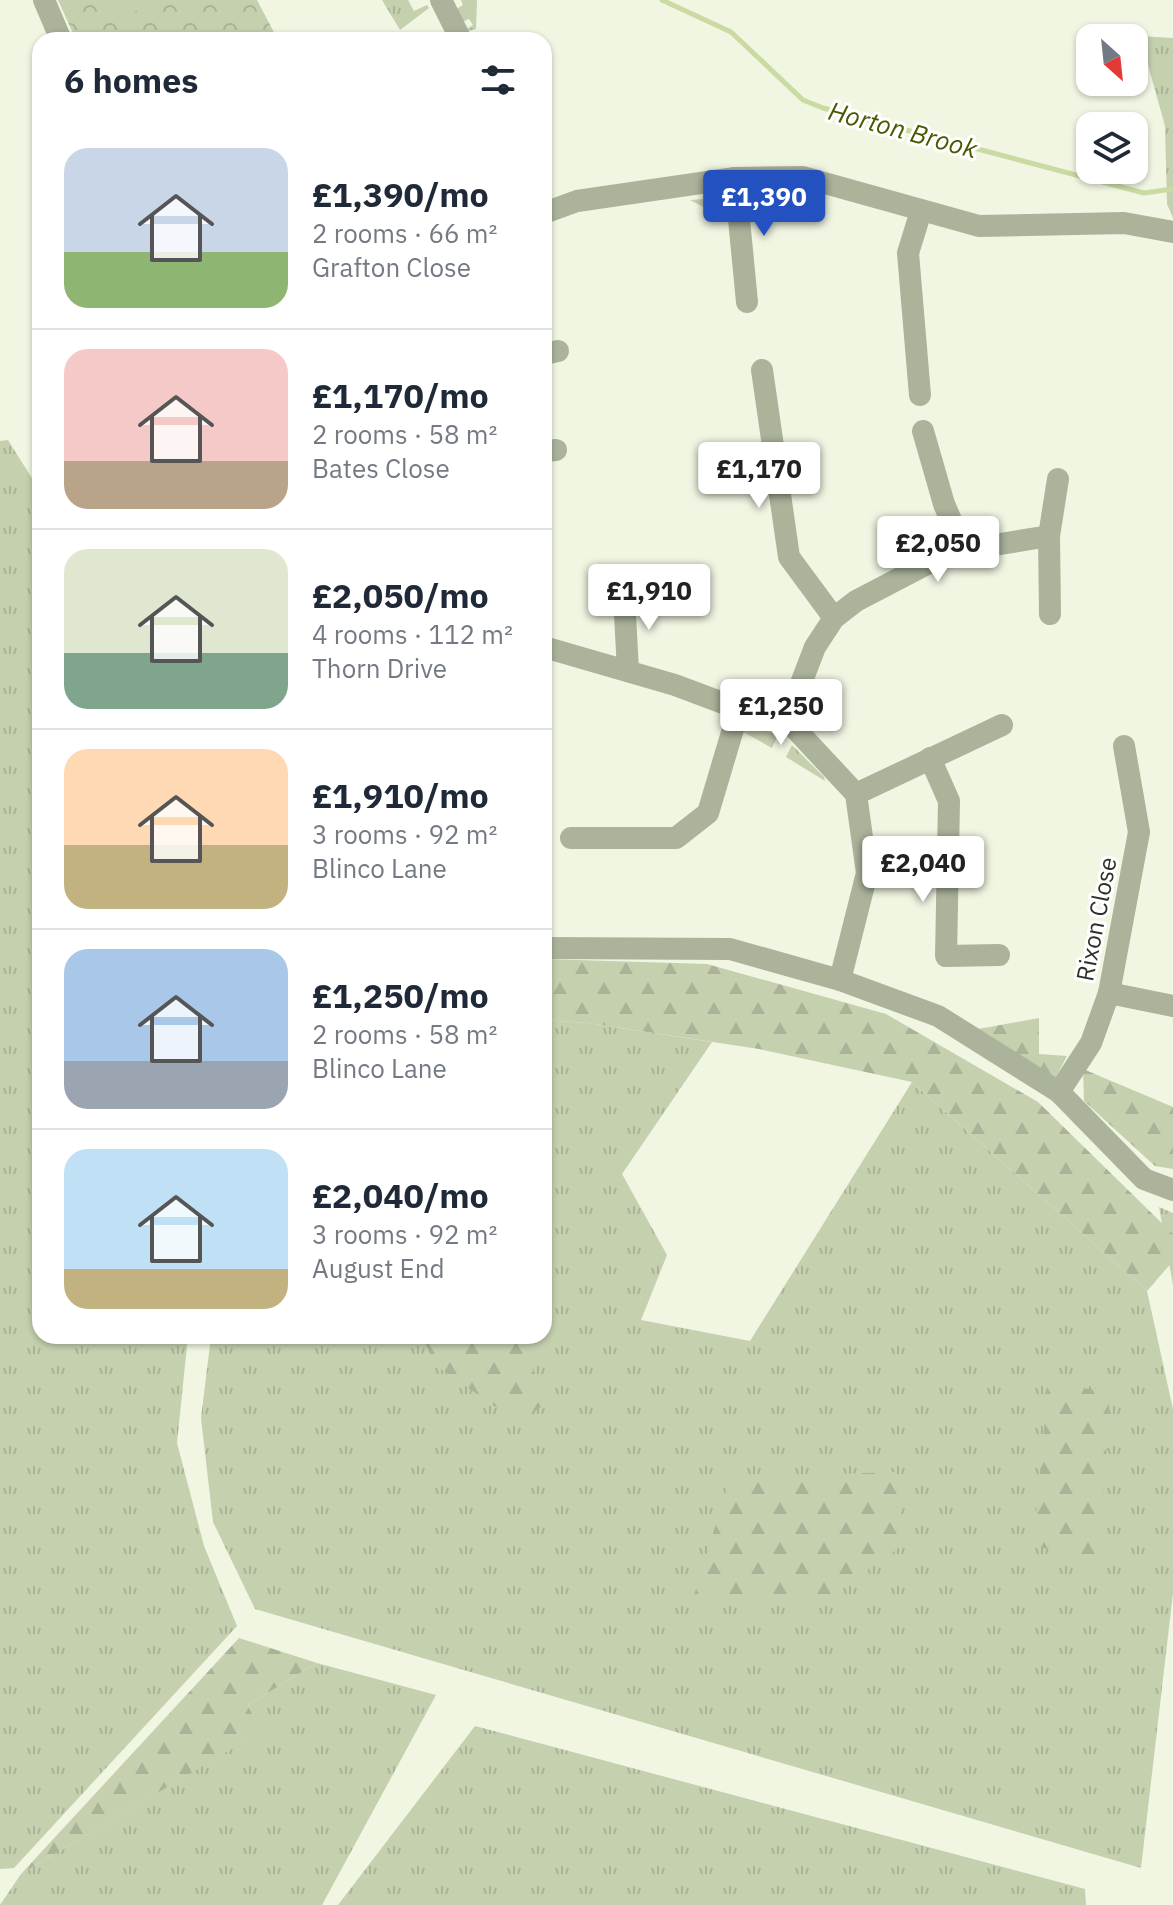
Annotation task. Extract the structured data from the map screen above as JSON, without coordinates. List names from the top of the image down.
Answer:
{
  "streets": {
    "street": ["Rixon Close"]
  },
  "water": ["Horton Brook"],
  "north": "bottom right",
  "page": {
    "heading": "6 homes",
    "list": [
      {
        "name": "£1,390/mo",
        "note": "2 rooms · 66 m² · Grafton Close"
      },
      {
        "name": "£1,170/mo",
        "note": "2 rooms · 58 m² · Bates Close"
      },
      {
        "name": "£2,050/mo",
        "note": "4 rooms · 112 m² · Thorn Drive"
      },
      {
        "name": "£1,910/mo",
        "note": "3 rooms · 92 m² · Blinco Lane"
      },
      {
        "name": "£1,250/mo",
        "note": "2 rooms · 58 m² · Blinco Lane"
      },
      {
        "name": "£2,040/mo",
        "note": "3 rooms · 92 m² · August End"
      }
    ],
    "price": [
      "£1,390",
      "£1,170",
      "£2,050",
      "£1,910",
      "£1,250",
      "£2,040"
    ]
  }
}
